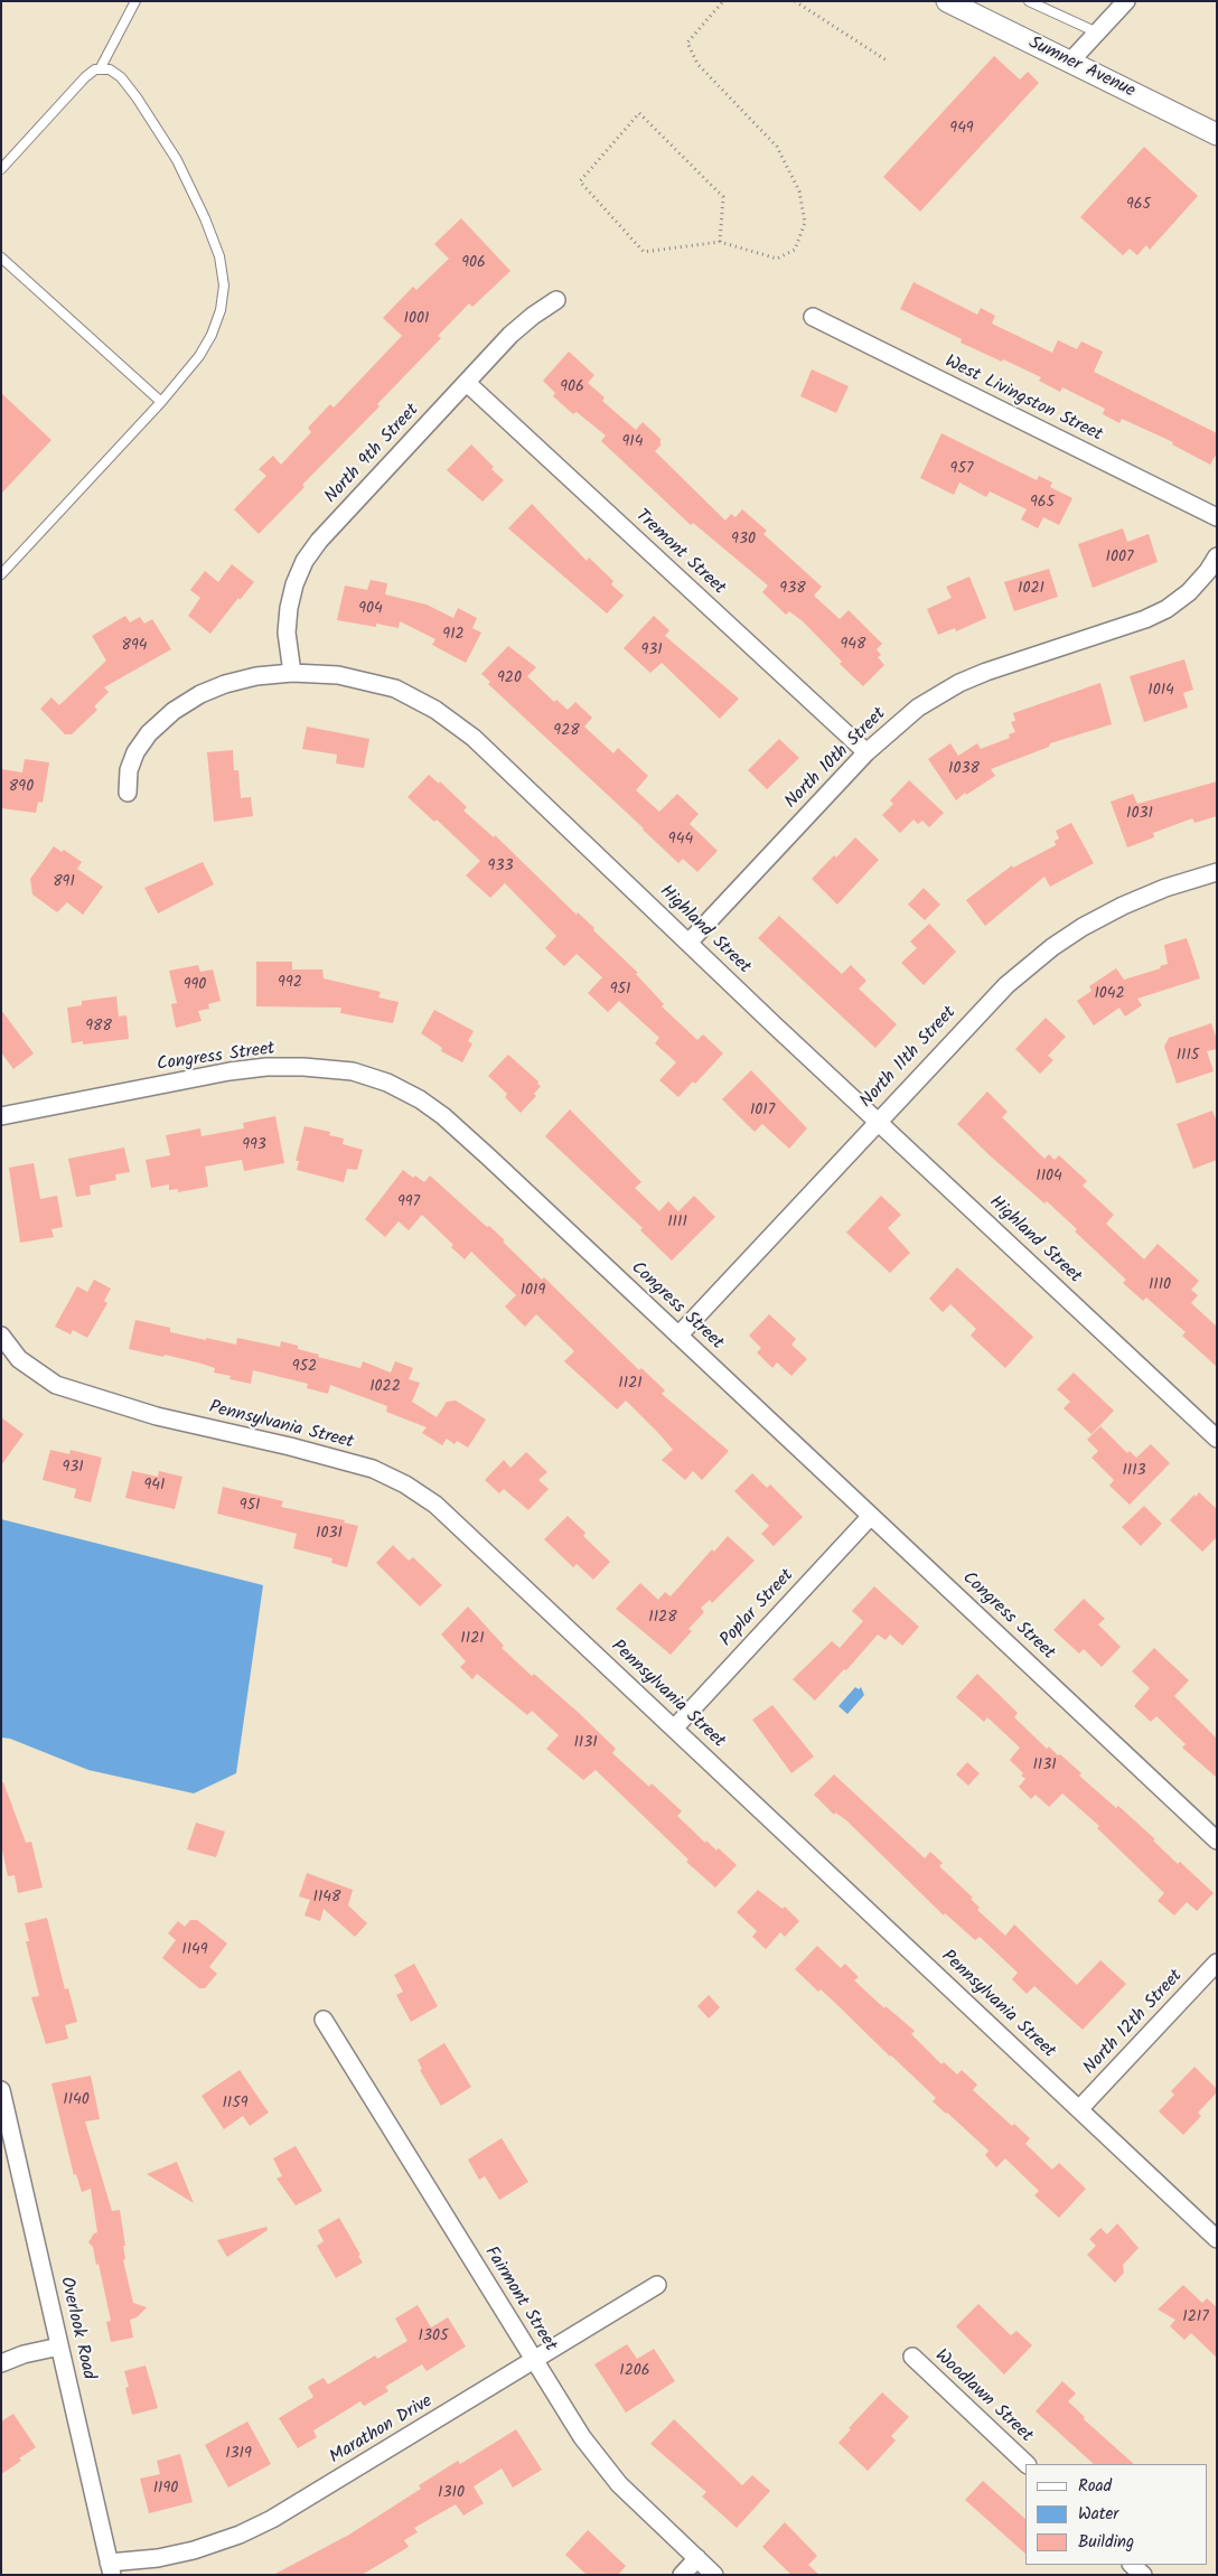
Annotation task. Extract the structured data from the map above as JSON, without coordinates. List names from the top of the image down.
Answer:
{
  "streets": {
    "street": [
      "Sumner Avenue",
      "West Livingston Street",
      "North 9th Street",
      "Tremont Street",
      "North 10th Street",
      "Highland Street",
      "Congress Street",
      "North 11th Street",
      "Pennsylvania Street",
      "Poplar Street",
      "North 12th Street",
      "Fairmont Street",
      "Overlook Road",
      "Woodlawn Street",
      "Marathon Drive"
    ]
  },
  "crossings": [
    ["North 9th Street", "Tremont Street"],
    ["North 9th Street", "Highland Street"],
    ["Tremont Street", "North 10th Street"],
    ["North 10th Street", "Highland Street"],
    ["Highland Street", "North 11th Street"],
    ["Congress Street", "North 11th Street"],
    ["Congress Street", "Poplar Street"],
    ["Pennsylvania Street", "Poplar Street"],
    ["Pennsylvania Street", "North 12th Street"],
    ["Fairmont Street", "Marathon Drive"],
    ["Overlook Road", "Marathon Drive"]
  ],
  "house_numbers": [
    "949",
    "965",
    "906",
    "1001",
    "906",
    "914",
    "957",
    "965",
    "930",
    "1007",
    "938",
    "1021",
    "904",
    "912",
    "948",
    "894",
    "931",
    "920",
    "1014",
    "928",
    "1038",
    "890",
    "1031",
    "944",
    "933",
    "891",
    "992",
    "990",
    "951",
    "1042",
    "988",
    "1115",
    "1017",
    "993",
    "1104",
    "997",
    "1111",
    "1110",
    "1019",
    "952",
    "1121",
    "1022",
    "931",
    "1113",
    "941",
    "951",
    "1031",
    "1128",
    "1121",
    "1131",
    "1131",
    "1148",
    "1149",
    "1140",
    "1159",
    "1217",
    "1305",
    "1206",
    "1319",
    "1190",
    "1310"
  ],
  "legend": ["Road", "Water", "Building"]
}
